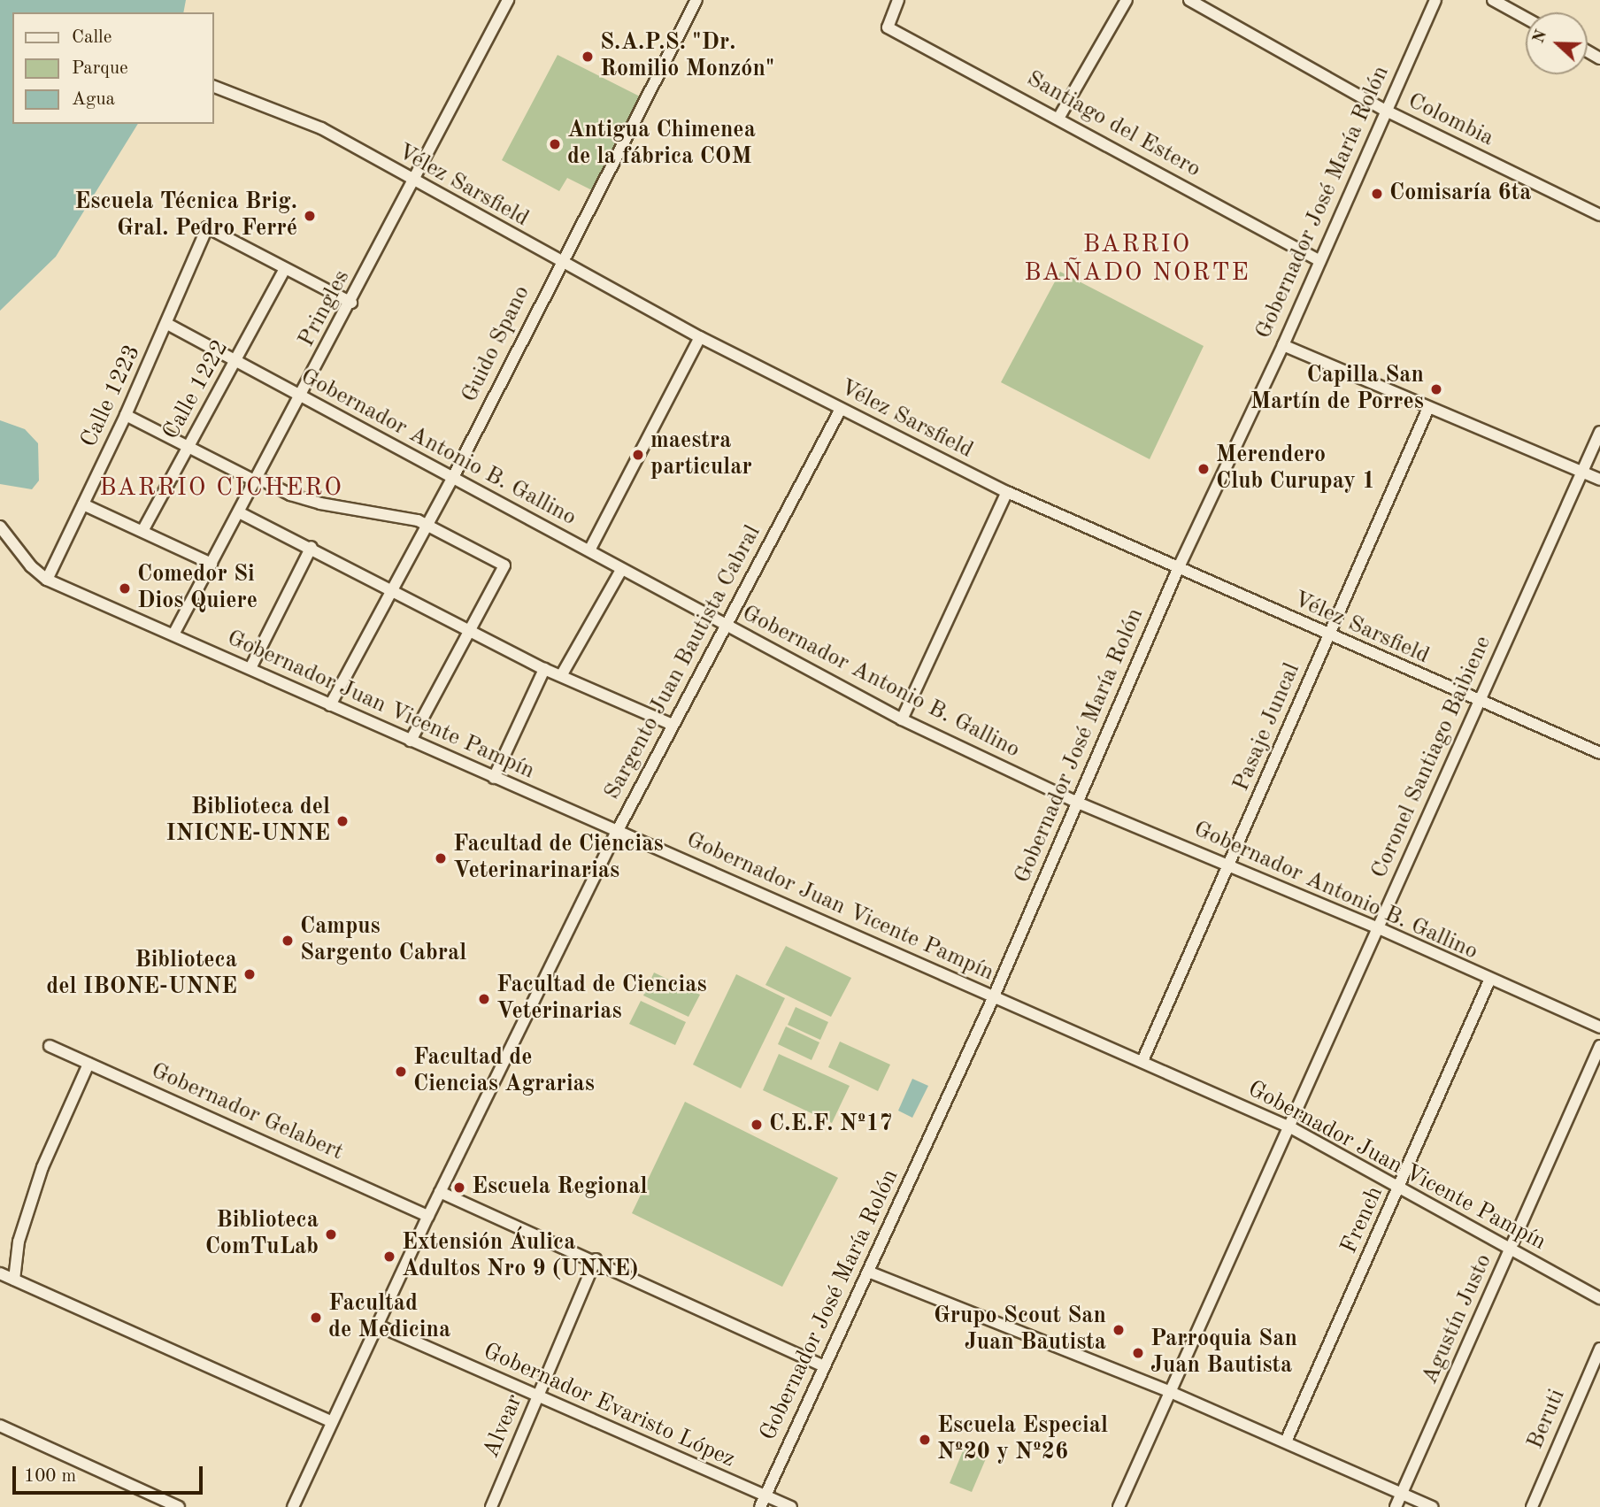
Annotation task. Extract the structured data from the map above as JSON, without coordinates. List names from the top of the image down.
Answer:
{
  "streets": {
    "street": [
      "Colombia",
      "Santiago del Estero",
      "Vélez Sarsfield",
      "Gobernador José María Rolón",
      "Pringles",
      "Guido Spano",
      "Calle 1222",
      "Calle 1223",
      "Gobernador Antonio B. Gallino",
      "Sargento Juan Bautista Cabral",
      "Gobernador Juan Vicente Pampín",
      "Pasaje Juncal",
      "Coronel Santiago Baibiene",
      "Gobernador Gelabert",
      "French",
      "Agustín Justo",
      "Gobernador Evaristo López",
      "Beruti",
      "Alvear"
    ]
  },
  "crossings": [
    ["Colombia", "Gobernador José María Rolón"],
    ["Santiago del Estero", "Gobernador José María Rolón"],
    ["Vélez Sarsfield", "Gobernador José María Rolón"],
    ["Vélez Sarsfield", "Pringles"],
    ["Vélez Sarsfield", "Guido Spano"],
    ["Vélez Sarsfield", "Sargento Juan Bautista Cabral"],
    ["Vélez Sarsfield", "Pasaje Juncal"],
    ["Vélez Sarsfield", "Coronel Santiago Baibiene"],
    ["Gobernador José María Rolón", "Gobernador Antonio B. Gallino"],
    ["Gobernador José María Rolón", "Gobernador Juan Vicente Pampín"],
    ["Gobernador José María Rolón", "Gobernador Evaristo López"],
    ["Pringles", "Gobernador Antonio B. Gallino"],
    ["Pringles", "Gobernador Juan Vicente Pampín"],
    ["Guido Spano", "Gobernador Antonio B. Gallino"],
    ["Guido Spano", "Gobernador Juan Vicente Pampín"],
    ["Calle 1222", "Calle 1223"],
    ["Calle 1222", "Gobernador Antonio B. Gallino"],
    ["Calle 1223", "Gobernador Antonio B. Gallino"],
    ["Calle 1223", "Gobernador Juan Vicente Pampín"],
    ["Gobernador Antonio B. Gallino", "Sargento Juan Bautista Cabral"],
    ["Gobernador Antonio B. Gallino", "Pasaje Juncal"],
    ["Gobernador Antonio B. Gallino", "Coronel Santiago Baibiene"],
    ["Gobernador Antonio B. Gallino", "French"],
    ["Sargento Juan Bautista Cabral", "Gobernador Juan Vicente Pampín"],
    ["Sargento Juan Bautista Cabral", "Gobernador Gelabert"],
    ["Sargento Juan Bautista Cabral", "Gobernador Evaristo López"],
    ["Gobernador Juan Vicente Pampín", "Pasaje Juncal"],
    ["Gobernador Juan Vicente Pampín", "Coronel Santiago Baibiene"],
    ["Gobernador Juan Vicente Pampín", "French"],
    ["Gobernador Juan Vicente Pampín", "Agustín Justo"],
    ["Gobernador Evaristo López", "Alvear"]
  ],
  "districts": ["BARRIO BAÑADO NORTE", "BARRIO CICHERO"],
  "places": [
    "S.A.P.S. \"Dr. Romilio Monzón\"",
    "Antigua Chimenea de la fábrica COM",
    "Comisaría 6ta",
    "Escuela Técnica Brig. Gral. Pedro Ferré",
    "Capilla San Martín de Porres",
    "maestra particular",
    "Merendero Club Curupay 1",
    "Comedor Si Dios Quiere",
    "Biblioteca del INICNE-UNNE",
    "Facultad de Ciencias Veterinarinarias",
    "Campus Sargento Cabral",
    "Biblioteca del IBONE-UNNE",
    "Facultad de Ciencias Veterinarias",
    "Facultad de Ciencias Agrarias",
    "C.E.F. Nº17",
    "Escuela Regional",
    "Biblioteca ComTuLab",
    "Extensión Áulica Adultos Nro 9 (UNNE)",
    "Facultad de Medicina",
    "Grupo Scout San Juan Bautista",
    "Parroquia San Juan Bautista",
    "Escuela Especial Nº20 y Nº26"
  ],
  "legend": ["Calle", "Parque", "Agua"],
  "scale_bar": "100 m",
  "north": "left"
}
